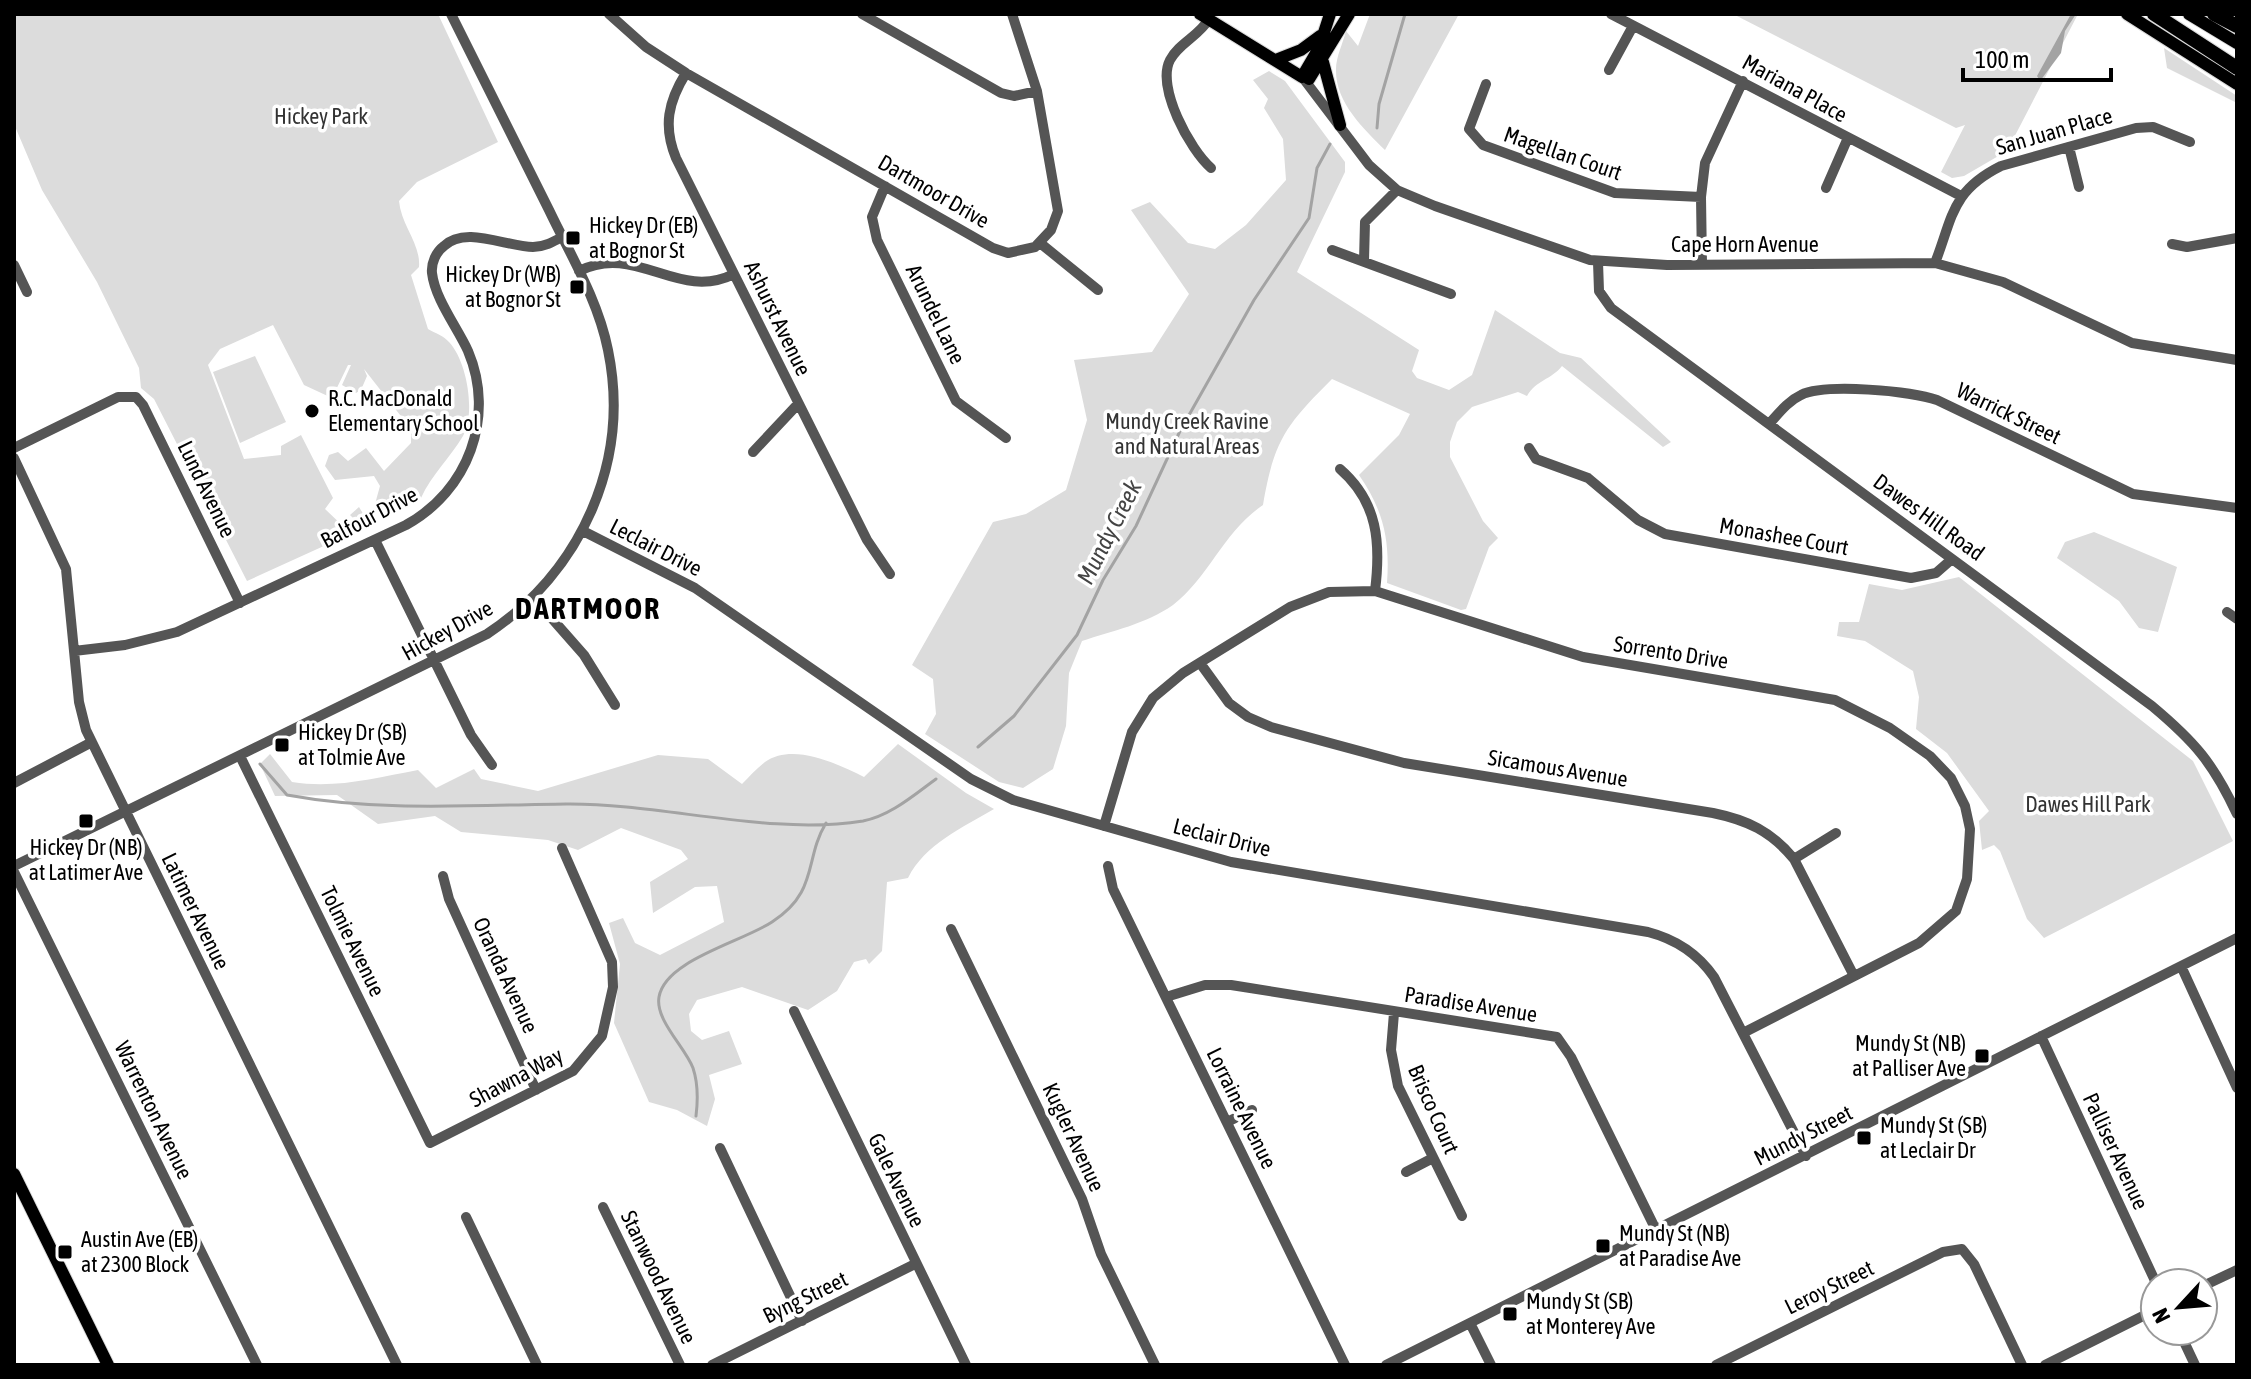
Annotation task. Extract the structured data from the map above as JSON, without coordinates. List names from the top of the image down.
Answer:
{
  "streets": {
    "street": [
      "Mariana Place",
      "San Juan Place",
      "Magellan Court",
      "Dartmoor Drive",
      "Cape Horn Avenue",
      "Arundel Lane",
      "Ashurst Avenue",
      "Warrick Street",
      "Lund Avenue",
      "Balfour Drive",
      "Dawes Hill Road",
      "Monashee Court",
      "Leclair Drive",
      "Hickey Drive",
      "Sorrento Drive",
      "Sicamous Avenue",
      "Latimer Avenue",
      "Tolmie Avenue",
      "Oranda Avenue",
      "Paradise Avenue",
      "Shawna Way",
      "Lorraine Avenue",
      "Brisco Court",
      "Warrenton Avenue",
      "Mundy Street",
      "Kugler Avenue",
      "Palliser Avenue",
      "Gale Avenue",
      "Stanwood Avenue",
      "Leroy Street",
      "Byng Street"
    ]
  },
  "crossings": [
    ["Mariana Place", "San Juan Place"],
    ["San Juan Place", "Cape Horn Avenue"],
    ["Dartmoor Drive", "Arundel Lane"],
    ["Dartmoor Drive", "Ashurst Avenue"],
    ["Cape Horn Avenue", "Dawes Hill Road"],
    ["Warrick Street", "Dawes Hill Road"],
    ["Lund Avenue", "Balfour Drive"],
    ["Balfour Drive", "Hickey Drive"],
    ["Balfour Drive", "Latimer Avenue"],
    ["Dawes Hill Road", "Monashee Court"],
    ["Leclair Drive", "Hickey Drive"],
    ["Leclair Drive", "Sorrento Drive"],
    ["Leclair Drive", "Mundy Street"],
    ["Hickey Drive", "Latimer Avenue"],
    ["Hickey Drive", "Tolmie Avenue"],
    ["Sorrento Drive", "Sicamous Avenue"],
    ["Tolmie Avenue", "Shawna Way"],
    ["Oranda Avenue", "Shawna Way"],
    ["Paradise Avenue", "Lorraine Avenue"],
    ["Paradise Avenue", "Brisco Court"],
    ["Paradise Avenue", "Mundy Street"],
    ["Mundy Street", "Palliser Avenue"],
    ["Gale Avenue", "Byng Street"]
  ],
  "districts": ["DARTMOOR"],
  "water": ["Mundy Creek"],
  "parks": ["Hickey Park", "Mundy Creek Ravine and Natural Areas", "Dawes Hill Park"],
  "places": {
    "transit": [
      "Hickey Dr (EB) at Bognor St",
      "Hickey Dr (WB) at Bognor St",
      "Hickey Dr (SB) at Tolmie Ave",
      "Hickey Dr (NB) at Latimer Ave",
      "Mundy St (NB) at Palliser Ave",
      "Mundy St (SB) at Leclair Dr",
      "Mundy St (NB) at Paradise Ave",
      "Austin Ave (EB) at 2300 Block",
      "Mundy St (SB) at Monterey Ave"
    ],
    "other": ["R.C. MacDonald Elementary School"]
  },
  "scale_bar": "100 m",
  "north": "bottom left"
}
